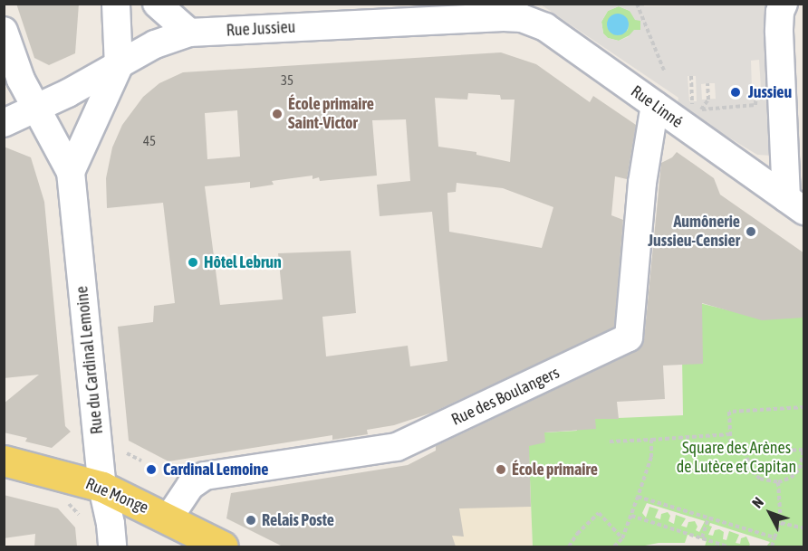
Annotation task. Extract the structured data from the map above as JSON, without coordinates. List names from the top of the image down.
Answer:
{
  "streets": {
    "main road": ["Rue Monge"],
    "street": [
      "Rue Jussieu",
      "Rue Linné",
      "Rue du Cardinal Lemoine",
      "Rue des Boulangers"
    ]
  },
  "crossings": [
    ["Rue Jussieu", "Rue Linné"],
    ["Rue Jussieu", "Rue du Cardinal Lemoine"],
    ["Rue Linné", "Rue des Boulangers"],
    ["Rue du Cardinal Lemoine", "Rue Monge"],
    ["Rue des Boulangers", "Rue Monge"]
  ],
  "parks": ["Square des Arènes de Lutèce et Capitan"],
  "places": [
    "Jussieu",
    "École primaire Saint-Victor",
    "Aumônerie Jussieu-Censier",
    "Hôtel Lebrun",
    "Cardinal Lemoine",
    "École primaire",
    "Relais Poste"
  ],
  "house_numbers": ["35", "45"],
  "north": "top left"
}
